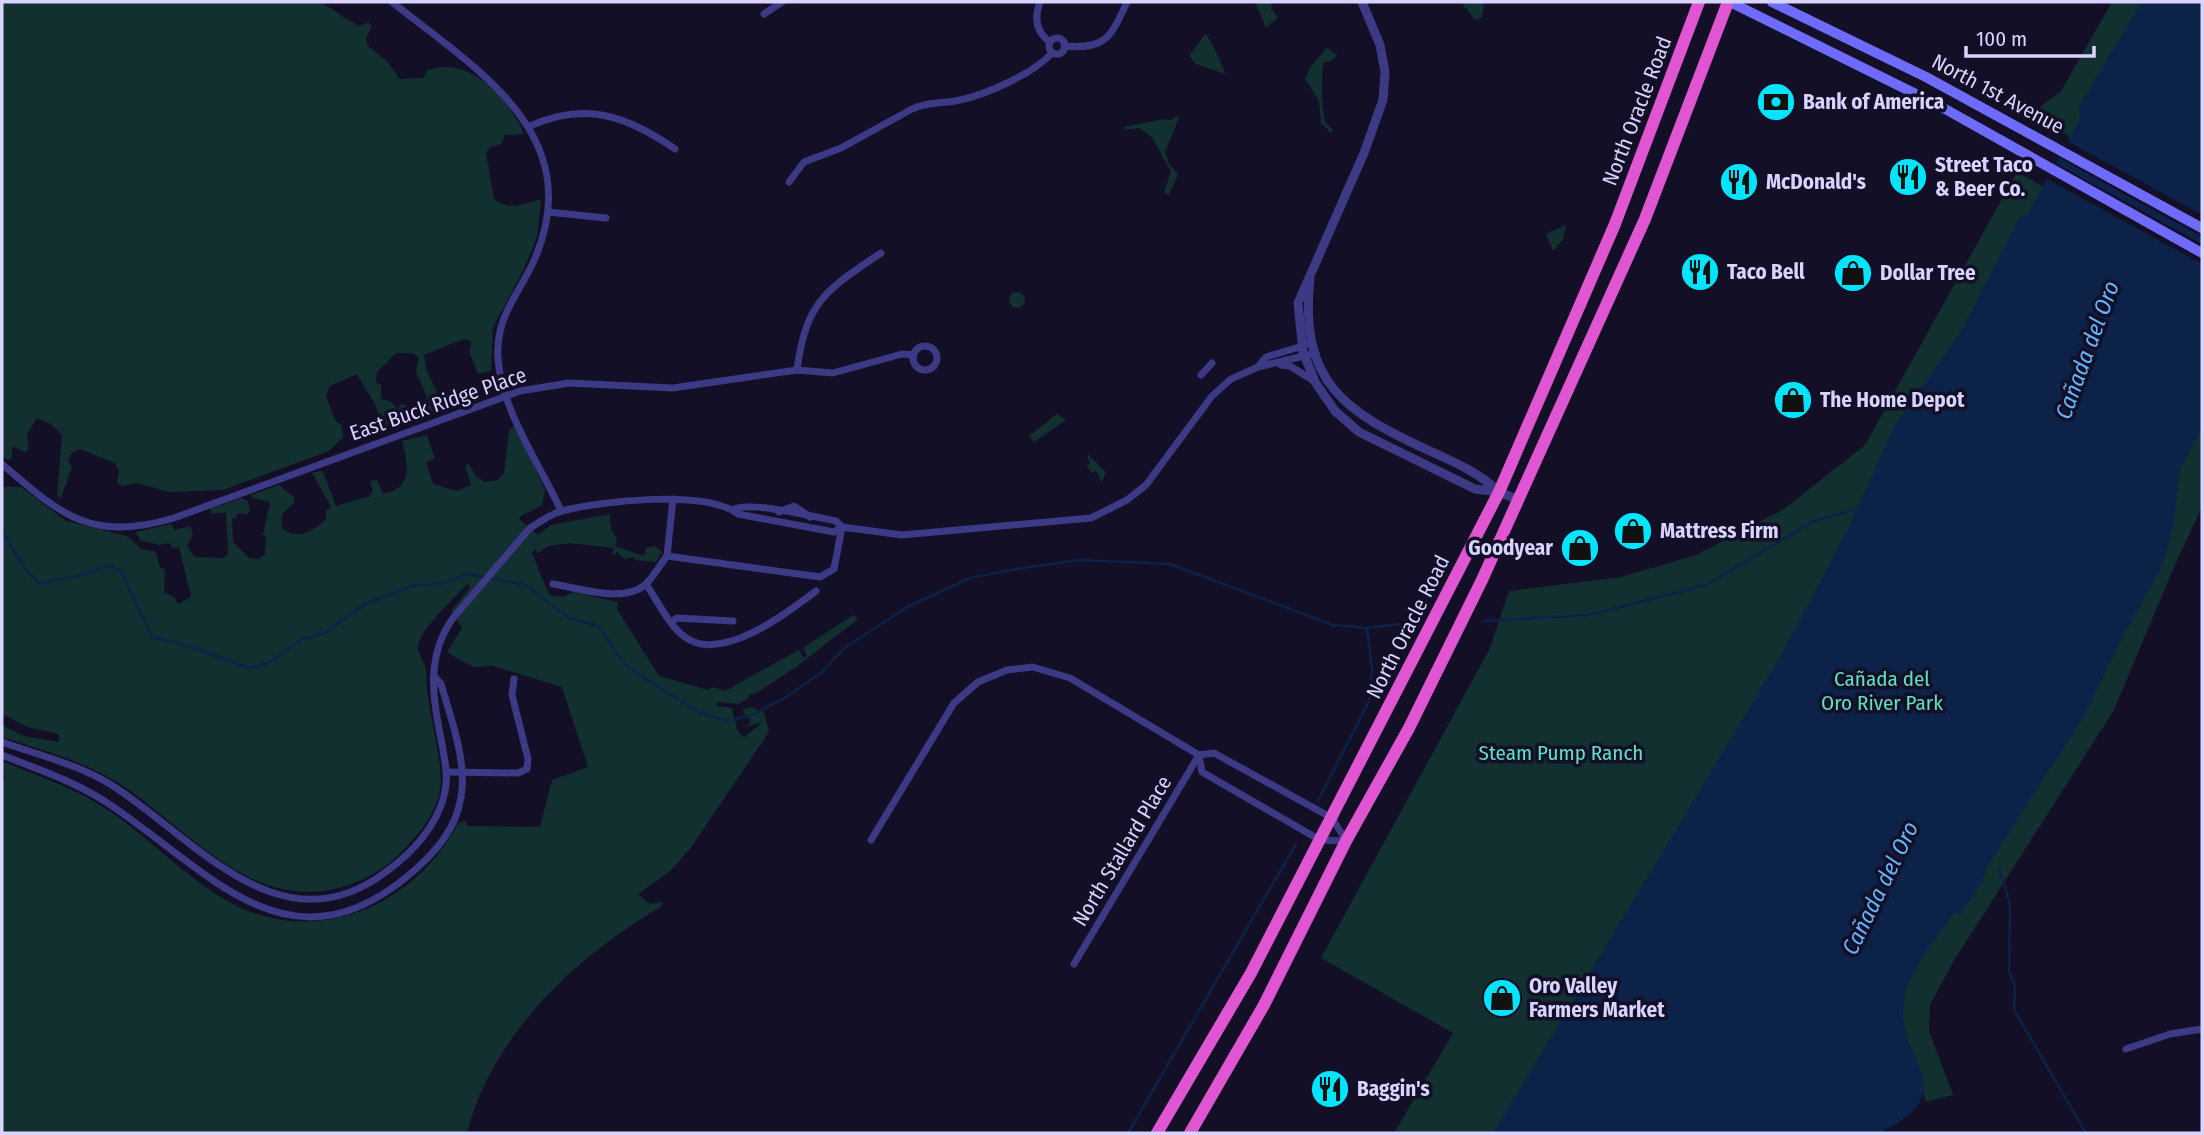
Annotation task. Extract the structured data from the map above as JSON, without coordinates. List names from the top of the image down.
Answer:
{
  "streets": {
    "highway": ["North Oracle Road"],
    "main road": ["North 1st Avenue"],
    "street": ["East Buck Ridge Place", "North Stallard Place"]
  },
  "water": ["Cañada del Oro"],
  "parks": ["Cañada del Oro River Park", "Steam Pump Ranch"],
  "places": {
    "bank": ["Bank of America"],
    "restaurant": [
      "Street Taco & Beer Co.",
      "McDonald's",
      "Taco Bell",
      "Baggin's"
    ],
    "shop": [
      "Dollar Tree",
      "The Home Depot",
      "Mattress Firm",
      "Goodyear",
      "Oro Valley Farmers Market"
    ]
  },
  "scale_bar": "100 m"
}
